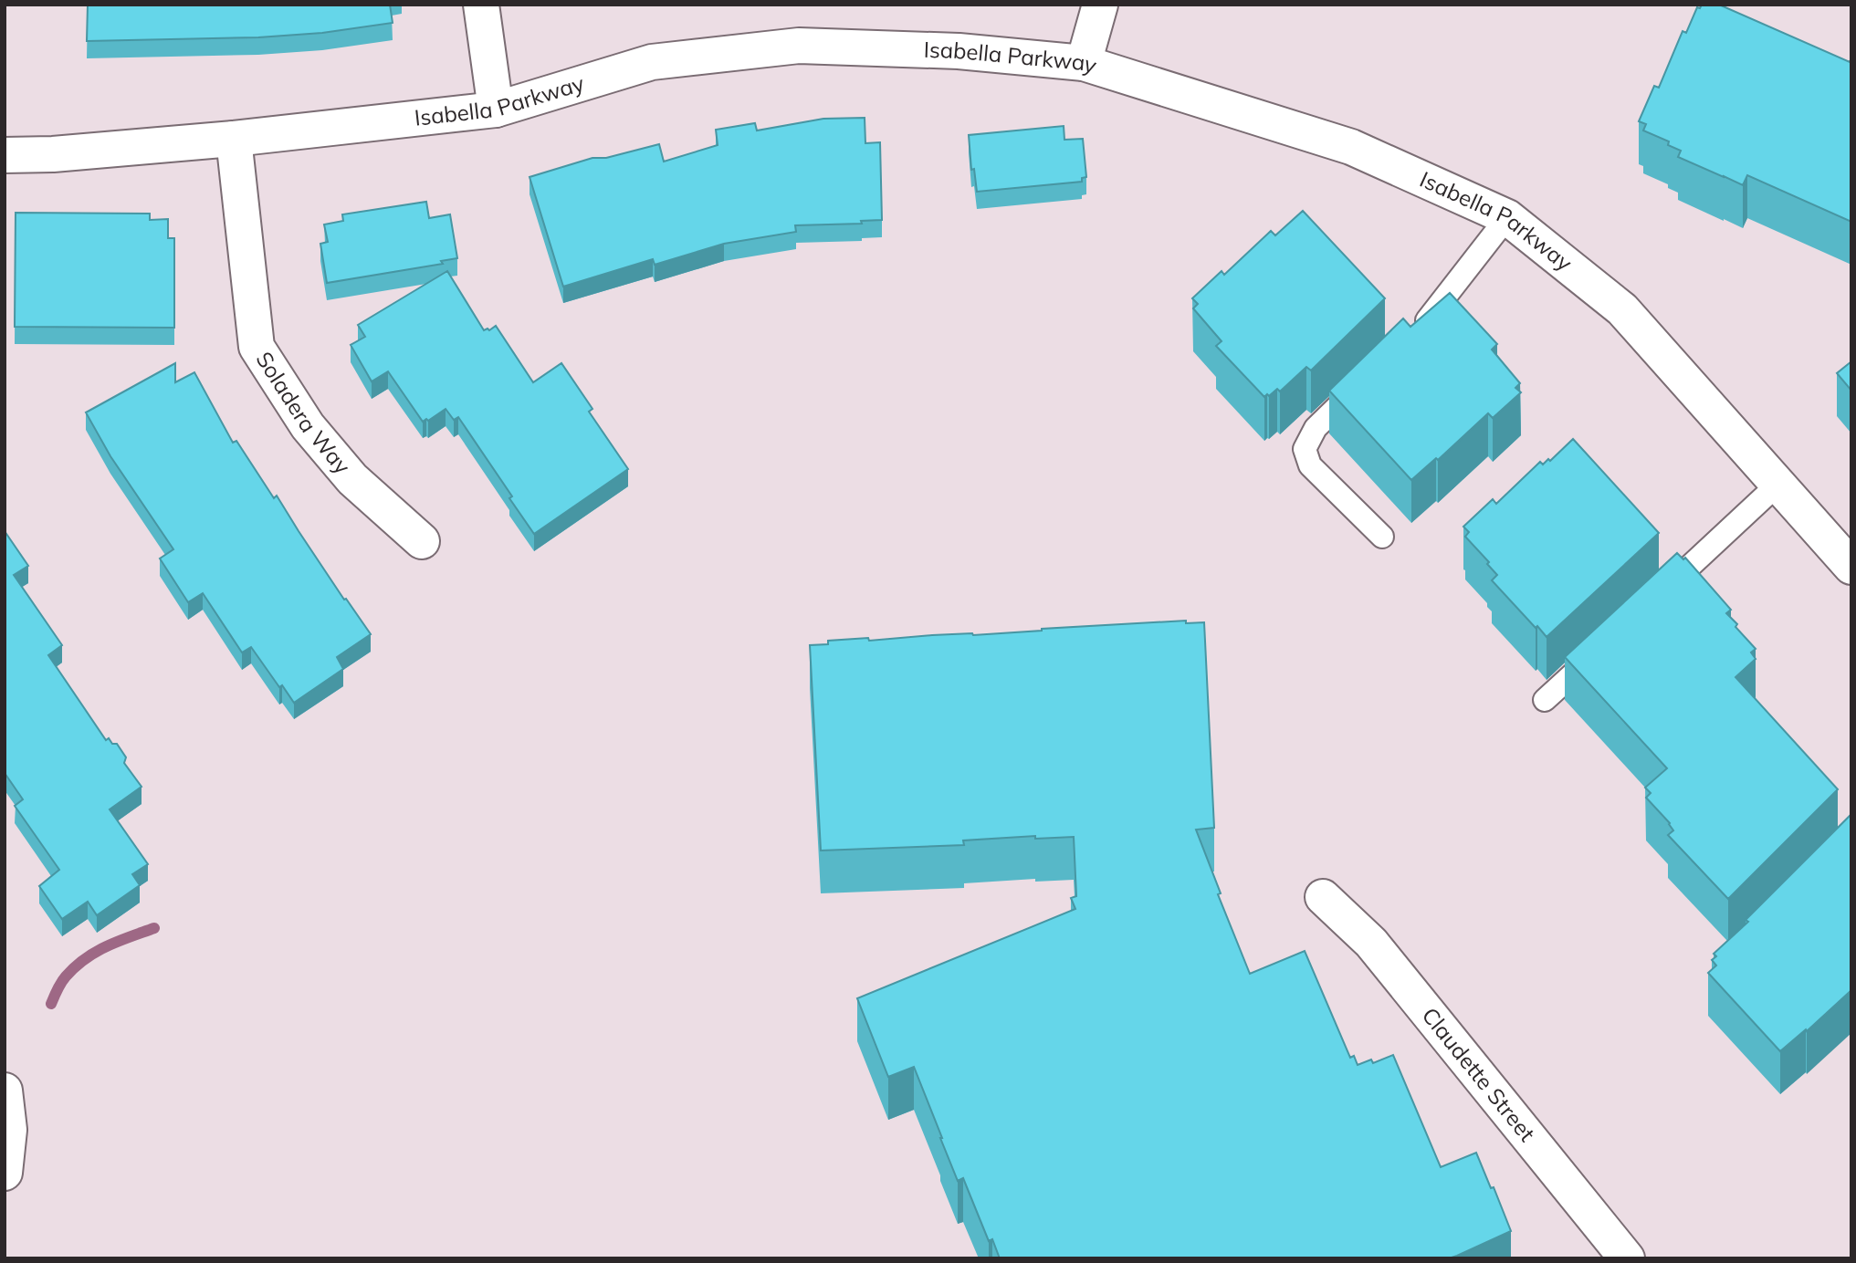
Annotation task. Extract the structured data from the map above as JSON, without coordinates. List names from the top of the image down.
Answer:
{
  "streets": {
    "street": ["Isabella Parkway", "Soladera Way", "Claudette Street"]
  },
  "crossings": [
    ["Isabella Parkway", "Soladera Way"]
  ]
}
